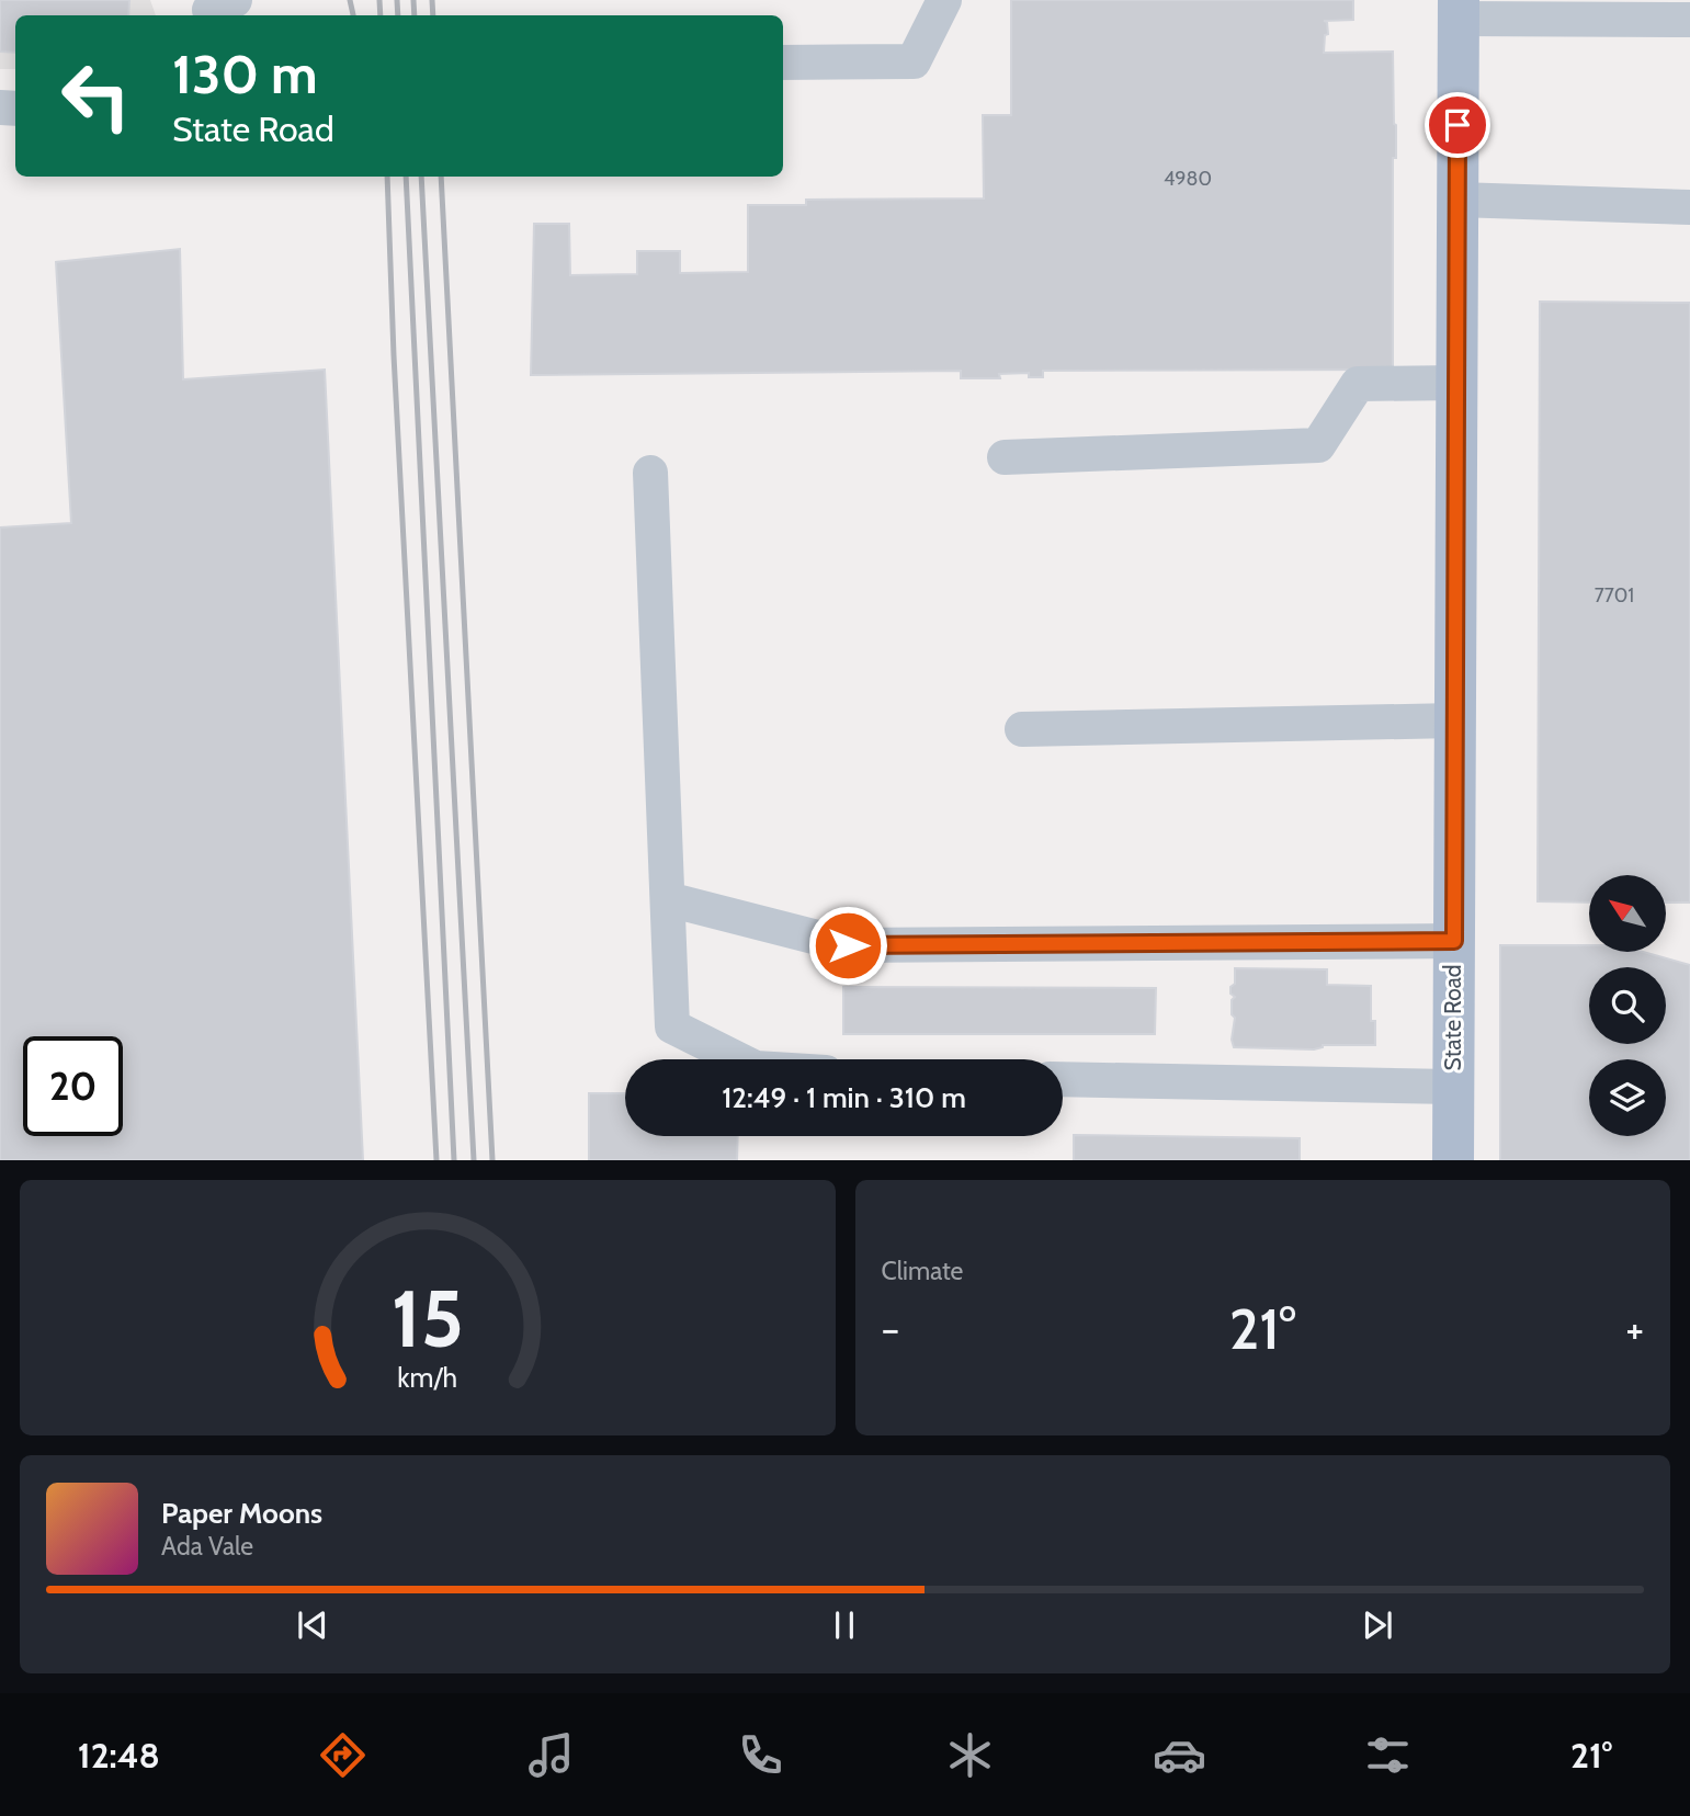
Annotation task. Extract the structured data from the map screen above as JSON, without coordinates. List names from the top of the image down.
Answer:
{
  "streets": {
    "main road": ["State Road"]
  },
  "house_numbers": ["4980", "7701"],
  "north": "top left",
  "page": {
    "turn": ["130 m", "State Road"],
    "limit": "20",
    "trip": "12:49 · 1 min · 310 m",
    "tile": "Climate",
    "heat": ["−", "21°", "+"],
    "song": ["Paper Moons", "Ada Vale"],
    "tabs": ["12:48", "21°"],
    "gauge": ["15", "km/h"]
  }
}
